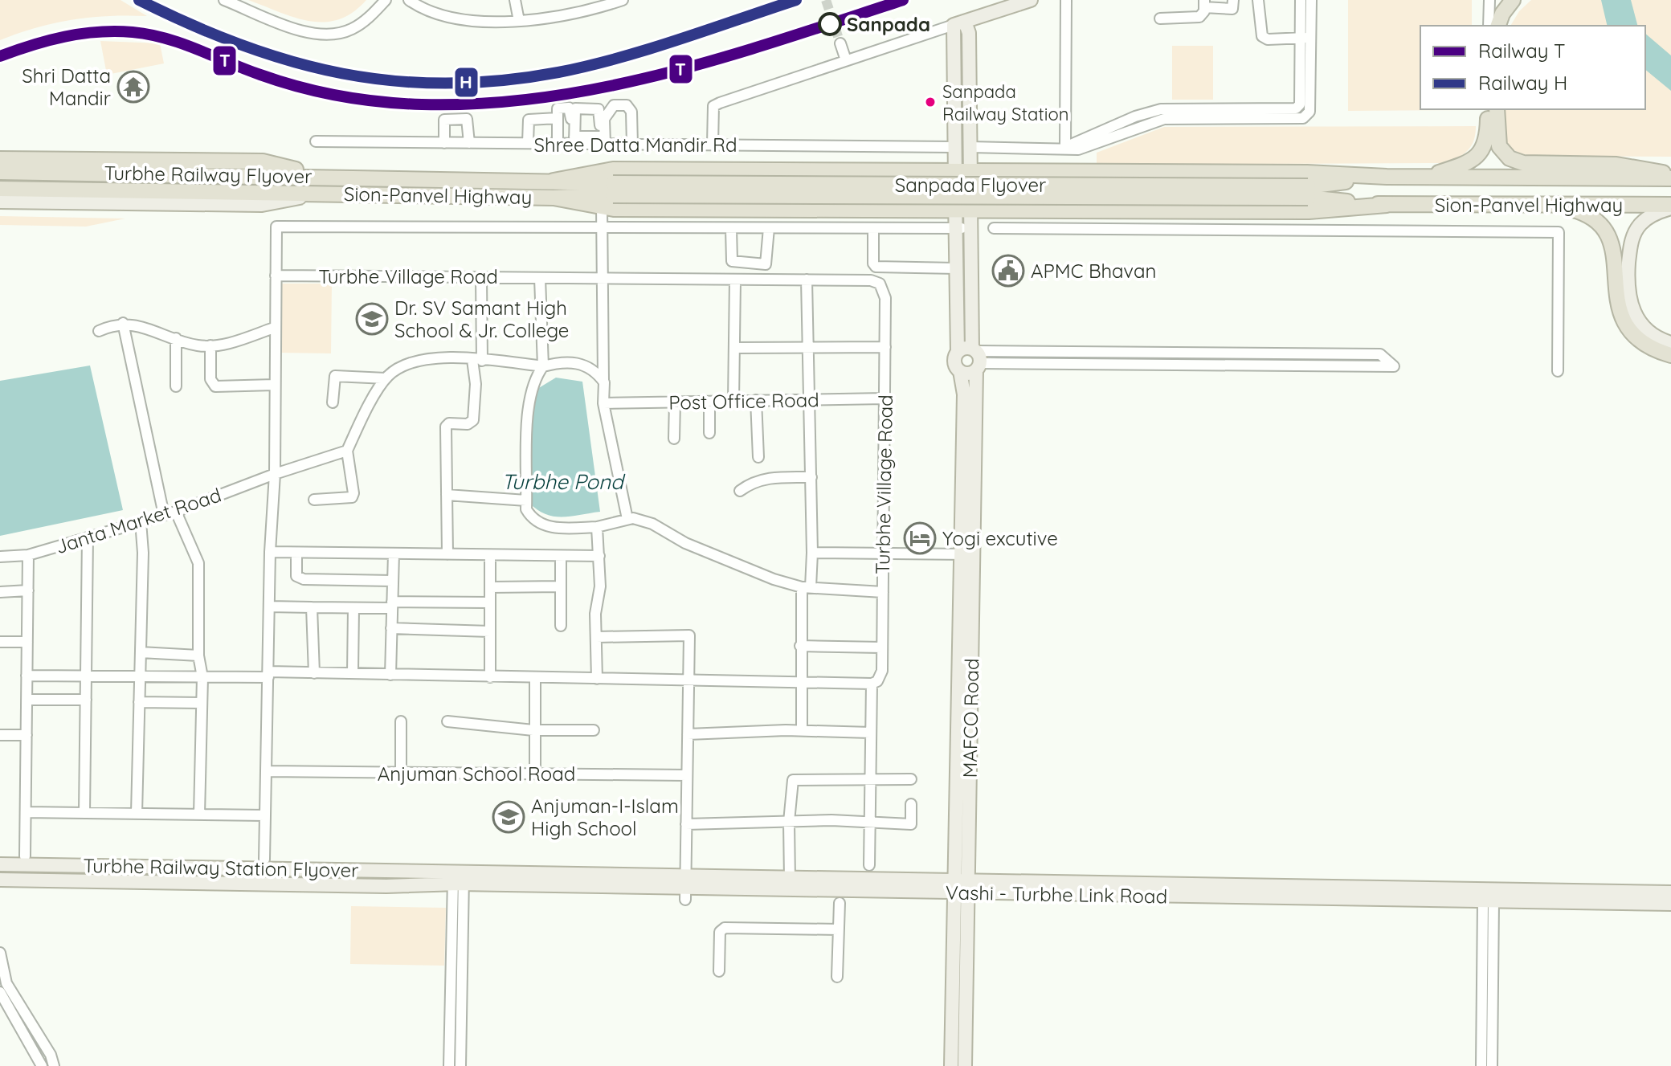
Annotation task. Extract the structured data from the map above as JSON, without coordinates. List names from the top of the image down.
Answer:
{
  "streets": {
    "highway": ["Turbhe Railway Flyover", "Sanpada Flyover", "Sion-Panvel Highway"],
    "main road": ["MAFCO Road", "Turbhe Railway Station Flyover", "Vashi - Turbhe Link Road"],
    "street": [
      "Shree Datta Mandir Rd",
      "Turbhe Village Road",
      "Post Office Road",
      "Janta Market Road",
      "Anjuman School Road"
    ]
  },
  "crossings": [
    ["Shree Datta Mandir Rd", "MAFCO Road"],
    ["Turbhe Railway Flyover", "Sion-Panvel Highway"],
    ["Sanpada Flyover", "Sion-Panvel Highway"],
    ["Turbhe Village Road", "Post Office Road"],
    ["MAFCO Road", "Vashi - Turbhe Link Road"],
    ["Turbhe Railway Station Flyover", "Vashi - Turbhe Link Road"]
  ],
  "water": ["Turbhe Pond"],
  "places": {
    "other": ["Sanpada", "Sanpada Railway Station"],
    "temple": ["Shri Datta Mandir"],
    "public building": ["APMC Bhavan"],
    "school or university": ["Dr. SV Samant High School & Jr. College", "Anjuman-I-Islam High School"],
    "hotel": ["Yogi excutive"]
  },
  "lines": ["rail line T", "rail line H"],
  "legend": ["Railway T", "Railway H"]
}
